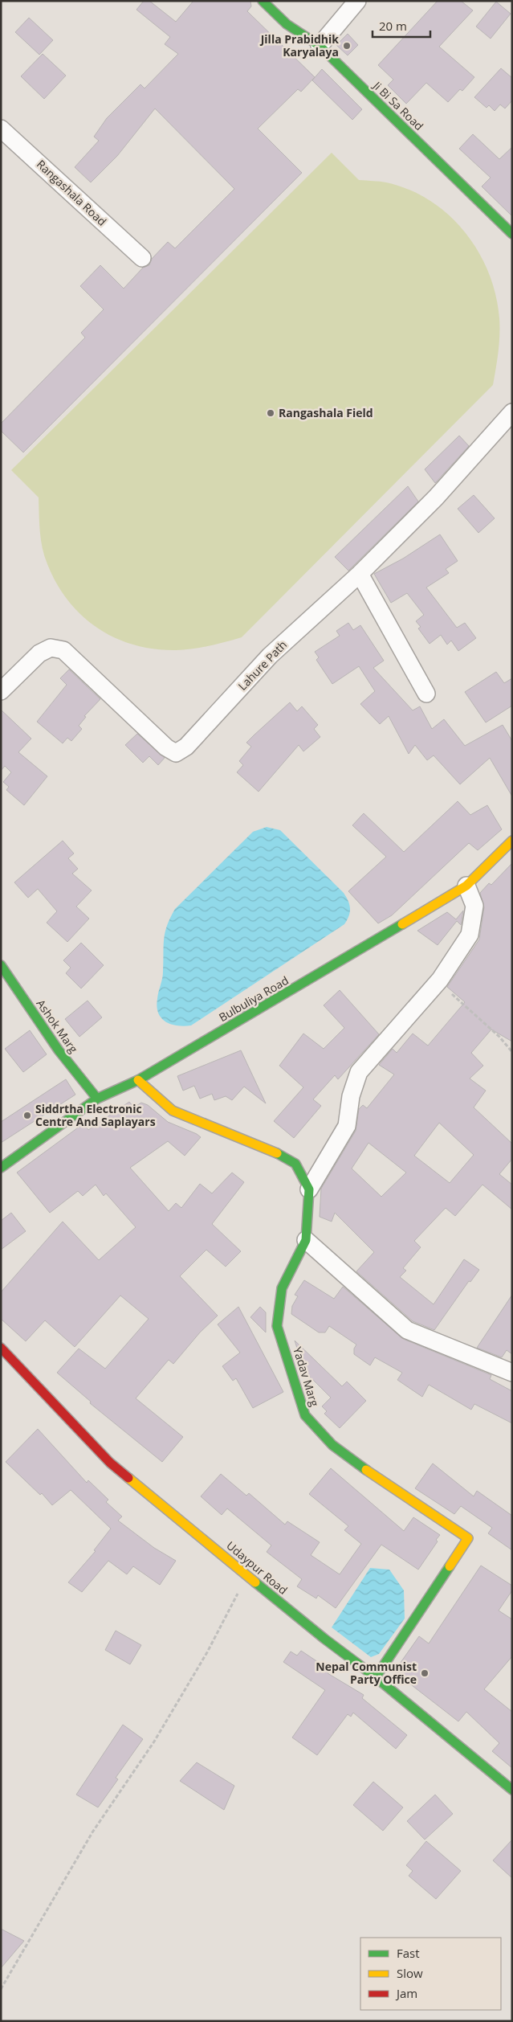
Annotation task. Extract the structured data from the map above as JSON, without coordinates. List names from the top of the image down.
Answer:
{
  "streets": {
    "street": [
      "Ji Bi Sa Road",
      "Rangashala Road",
      "Lahure Path",
      "Bulbuliya Road",
      "Ashok Marg",
      "Yadav Marg",
      "Udaypur Road"
    ]
  },
  "crossings": [
    ["Bulbuliya Road", "Ashok Marg"],
    ["Yadav Marg", "Udaypur Road"]
  ],
  "places": [
    "Jilla Prabidhik Karyalaya",
    "Rangashala Field",
    "Siddrtha Electronic Centre And Saplayars",
    "Nepal Communist Party Office"
  ],
  "legend": ["Fast", "Slow", "Jam"],
  "scale_bar": "20 m"
}
